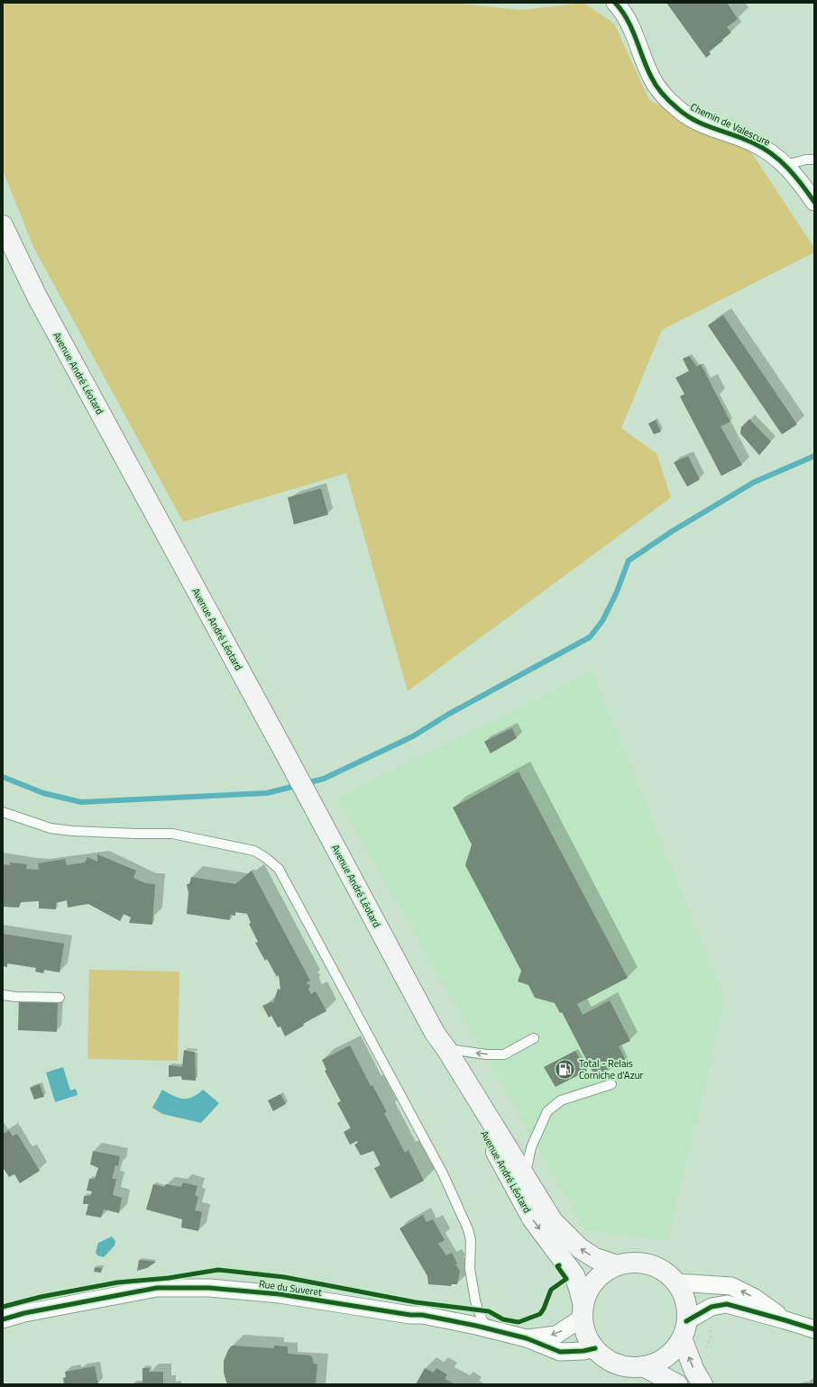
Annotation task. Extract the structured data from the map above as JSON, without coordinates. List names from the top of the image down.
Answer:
{
  "streets": {
    "main road": ["Avenue André Léotard"],
    "street": ["Chemin de Valescure", "Rue du Suveret"]
  },
  "crossings": [
    ["Avenue André Léotard", "Rue du Suveret"]
  ],
  "places": {
    "fuel station": ["Total - Relais Corniche d'Azur"]
  }
}
